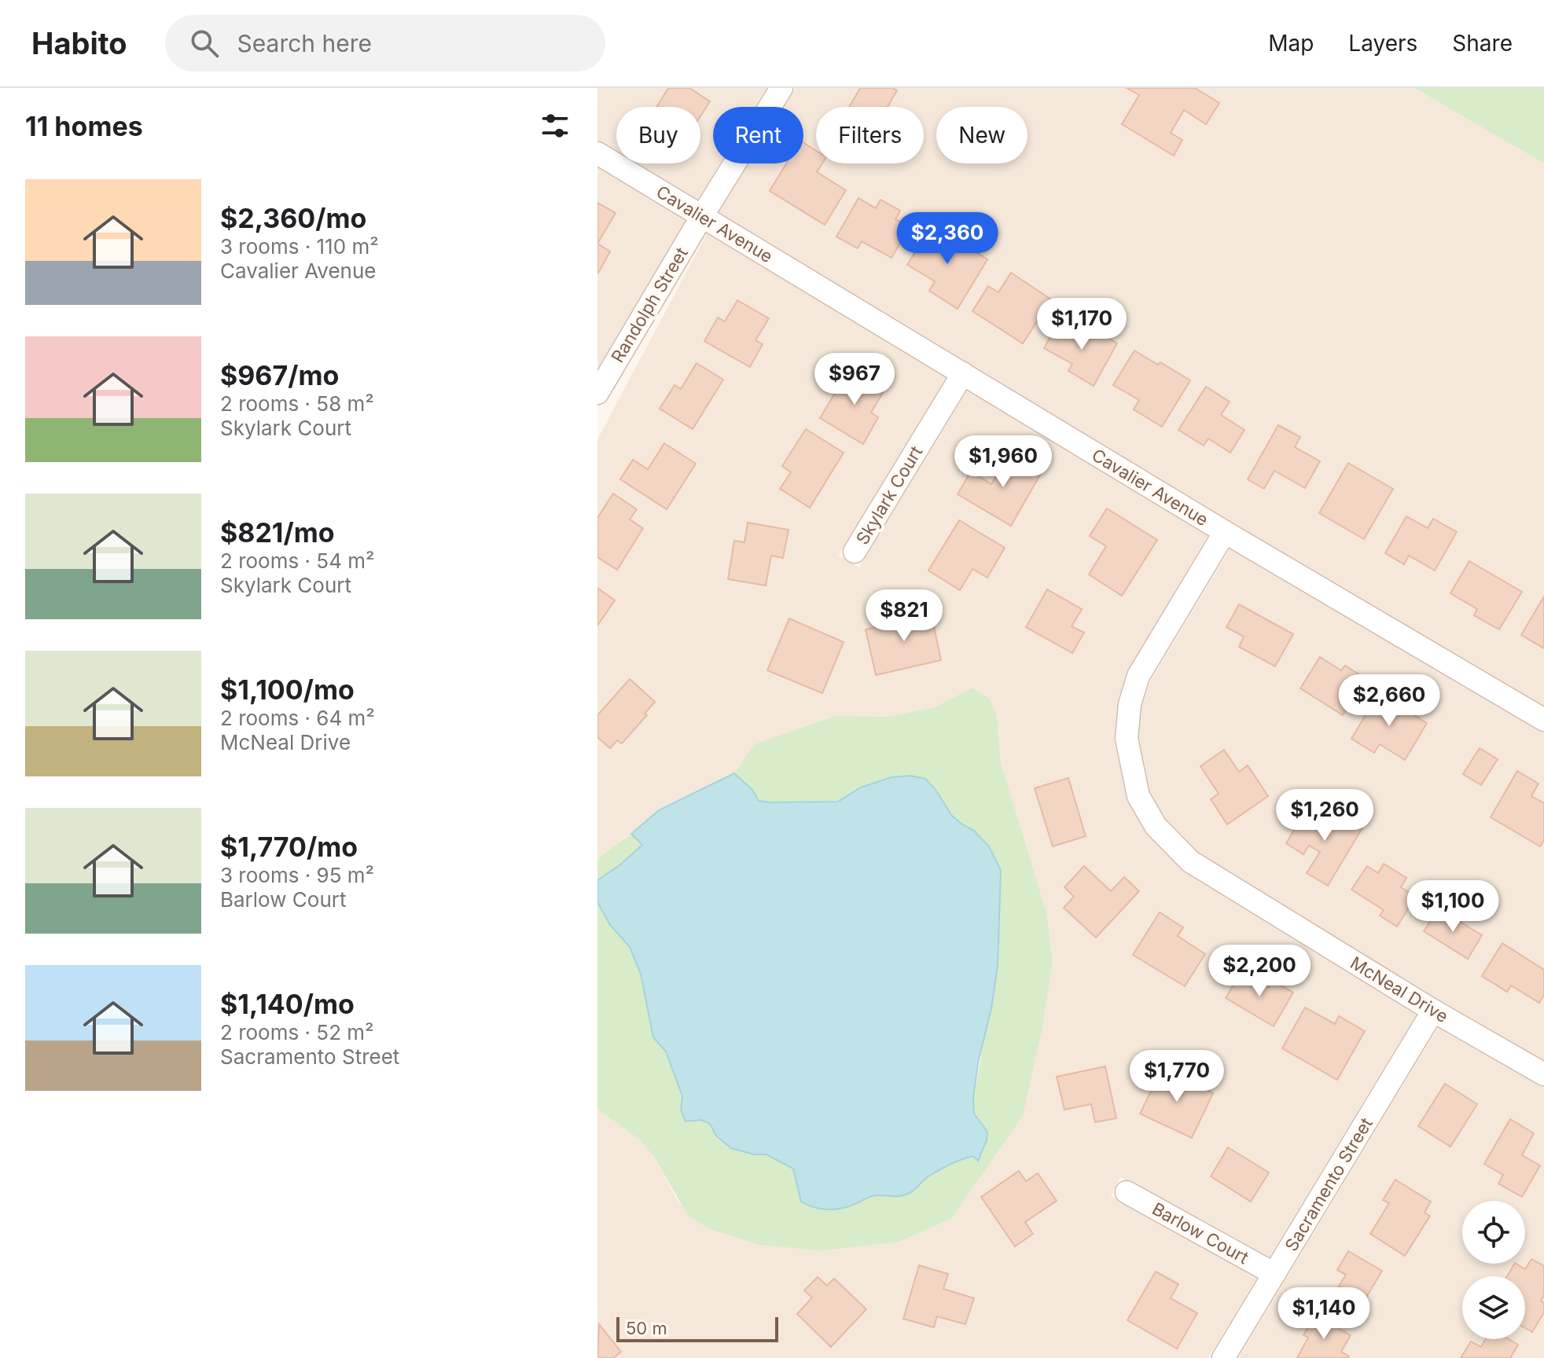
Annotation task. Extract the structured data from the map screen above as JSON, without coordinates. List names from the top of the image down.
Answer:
{
  "streets": {
    "street": [
      "Cavalier Avenue",
      "Randolph Street",
      "Skylark Court",
      "McNeal Drive",
      "Sacramento Street",
      "Barlow Court"
    ]
  },
  "crossings": [
    ["Cavalier Avenue", "Randolph Street"],
    ["Cavalier Avenue", "Skylark Court"],
    ["Cavalier Avenue", "McNeal Drive"],
    ["McNeal Drive", "Sacramento Street"],
    ["Sacramento Street", "Barlow Court"]
  ],
  "scale_bar": "50 m",
  "page": {
    "header": "Habito",
    "search": "Search here",
    "nav": ["Map", "Layers", "Share"],
    "heading": "11 homes",
    "chip": [
      "Buy",
      "Rent",
      "Filters",
      "New"
    ],
    "list": [
      {
        "name": "$2,360/mo",
        "note": "3 rooms · 110 m² · Cavalier Avenue"
      },
      {
        "name": "$967/mo",
        "note": "2 rooms · 58 m² · Skylark Court"
      },
      {
        "name": "$821/mo",
        "note": "2 rooms · 54 m² · Skylark Court"
      },
      {
        "name": "$1,100/mo",
        "note": "2 rooms · 64 m² · McNeal Drive"
      },
      {
        "name": "$1,770/mo",
        "note": "3 rooms · 95 m² · Barlow Court"
      },
      {
        "name": "$1,140/mo",
        "note": "2 rooms · 52 m² · Sacramento Street"
      }
    ],
    "price": [
      "$2,360",
      "$1,170",
      "$967",
      "$1,960",
      "$821",
      "$2,660",
      "$1,260",
      "$1,100",
      "$2,200",
      "$1,770",
      "$1,140"
    ],
    "scale": "50 m"
  }
}
